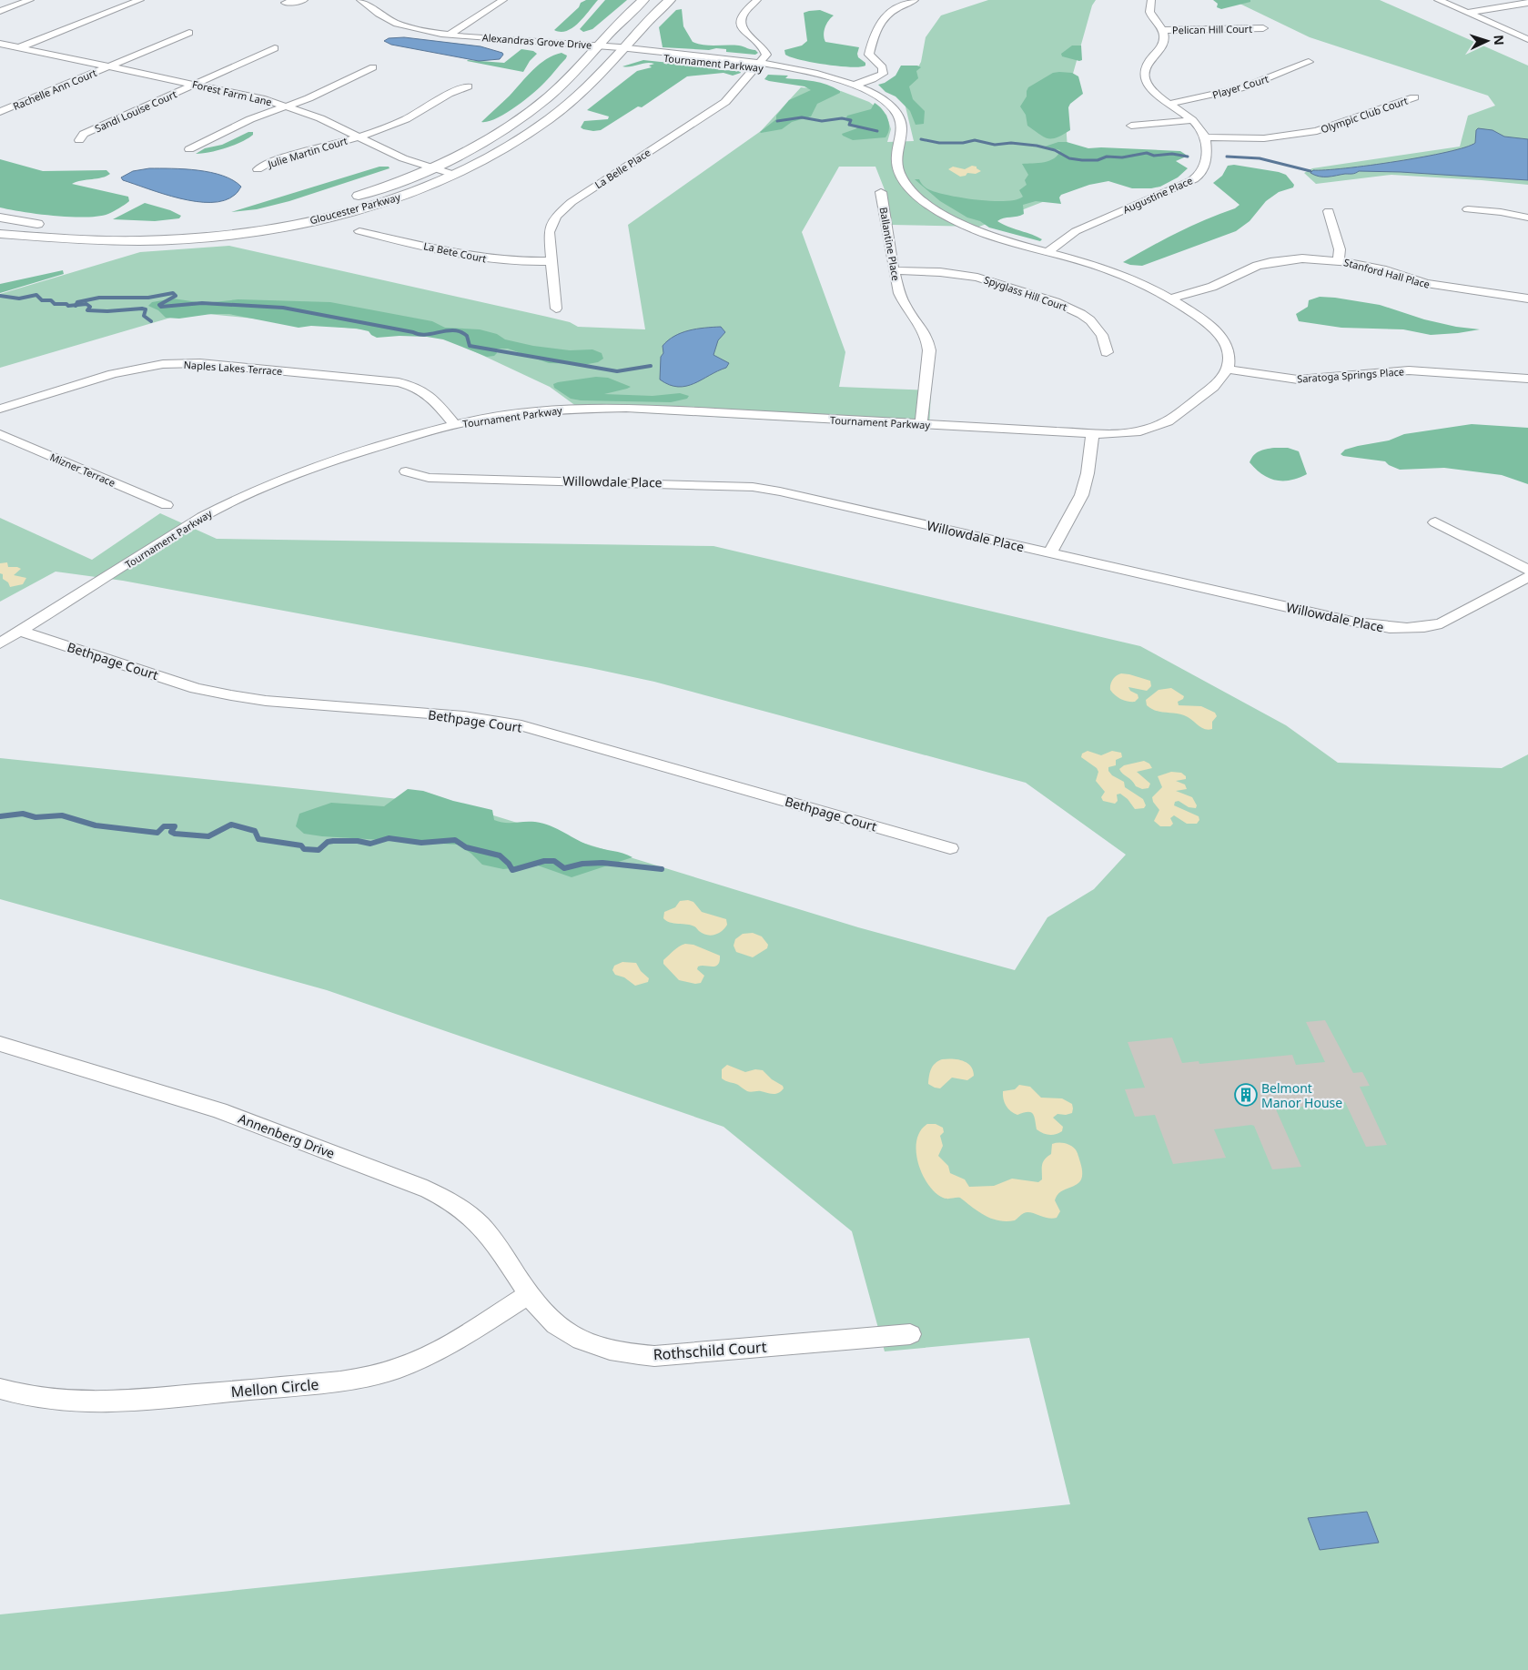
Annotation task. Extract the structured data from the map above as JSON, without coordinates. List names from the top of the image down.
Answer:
{
  "streets": {
    "main road": ["Gloucester Parkway"],
    "street": [
      "Pelican Hill Court",
      "Alexandras Grove Drive",
      "Tournament Parkway",
      "Player Court",
      "Rachelle Ann Court",
      "Forest Farm Lane",
      "Sandi Louise Court",
      "Olympic Club Court",
      "Julie Martin Court",
      "La Belle Place",
      "Augustine Place",
      "Ballantine Place",
      "La Bete Court",
      "Stanford Hall Place",
      "Spyglass Hill Court",
      "Naples Lakes Terrace",
      "Saratoga Springs Place",
      "Mizner Terrace",
      "Willowdale Place",
      "Bethpage Court",
      "Annenberg Drive",
      "Rothschild Court",
      "Mellon Circle"
    ]
  },
  "crossings": [
    ["Alexandras Grove Drive", "Tournament Parkway"],
    ["Alexandras Grove Drive", "Gloucester Parkway"],
    ["Tournament Parkway", "La Belle Place"],
    ["Tournament Parkway", "Augustine Place"],
    ["Tournament Parkway", "Gloucester Parkway"],
    ["Tournament Parkway", "Ballantine Place"],
    ["Tournament Parkway", "Stanford Hall Place"],
    ["Tournament Parkway", "Naples Lakes Terrace"],
    ["Tournament Parkway", "Saratoga Springs Place"],
    ["Tournament Parkway", "Bethpage Court"],
    ["Rachelle Ann Court", "Forest Farm Lane"],
    ["Forest Farm Lane", "Sandi Louise Court"],
    ["Forest Farm Lane", "Julie Martin Court"],
    ["Forest Farm Lane", "Gloucester Parkway"],
    ["Olympic Club Court", "Augustine Place"],
    ["La Belle Place", "La Bete Court"],
    ["Ballantine Place", "Spyglass Hill Court"],
    ["Annenberg Drive", "Rothschild Court"],
    ["Annenberg Drive", "Mellon Circle"],
    ["Rothschild Court", "Mellon Circle"]
  ],
  "places": {
    "building": ["Belmont Manor House"]
  },
  "north": "right"
}
